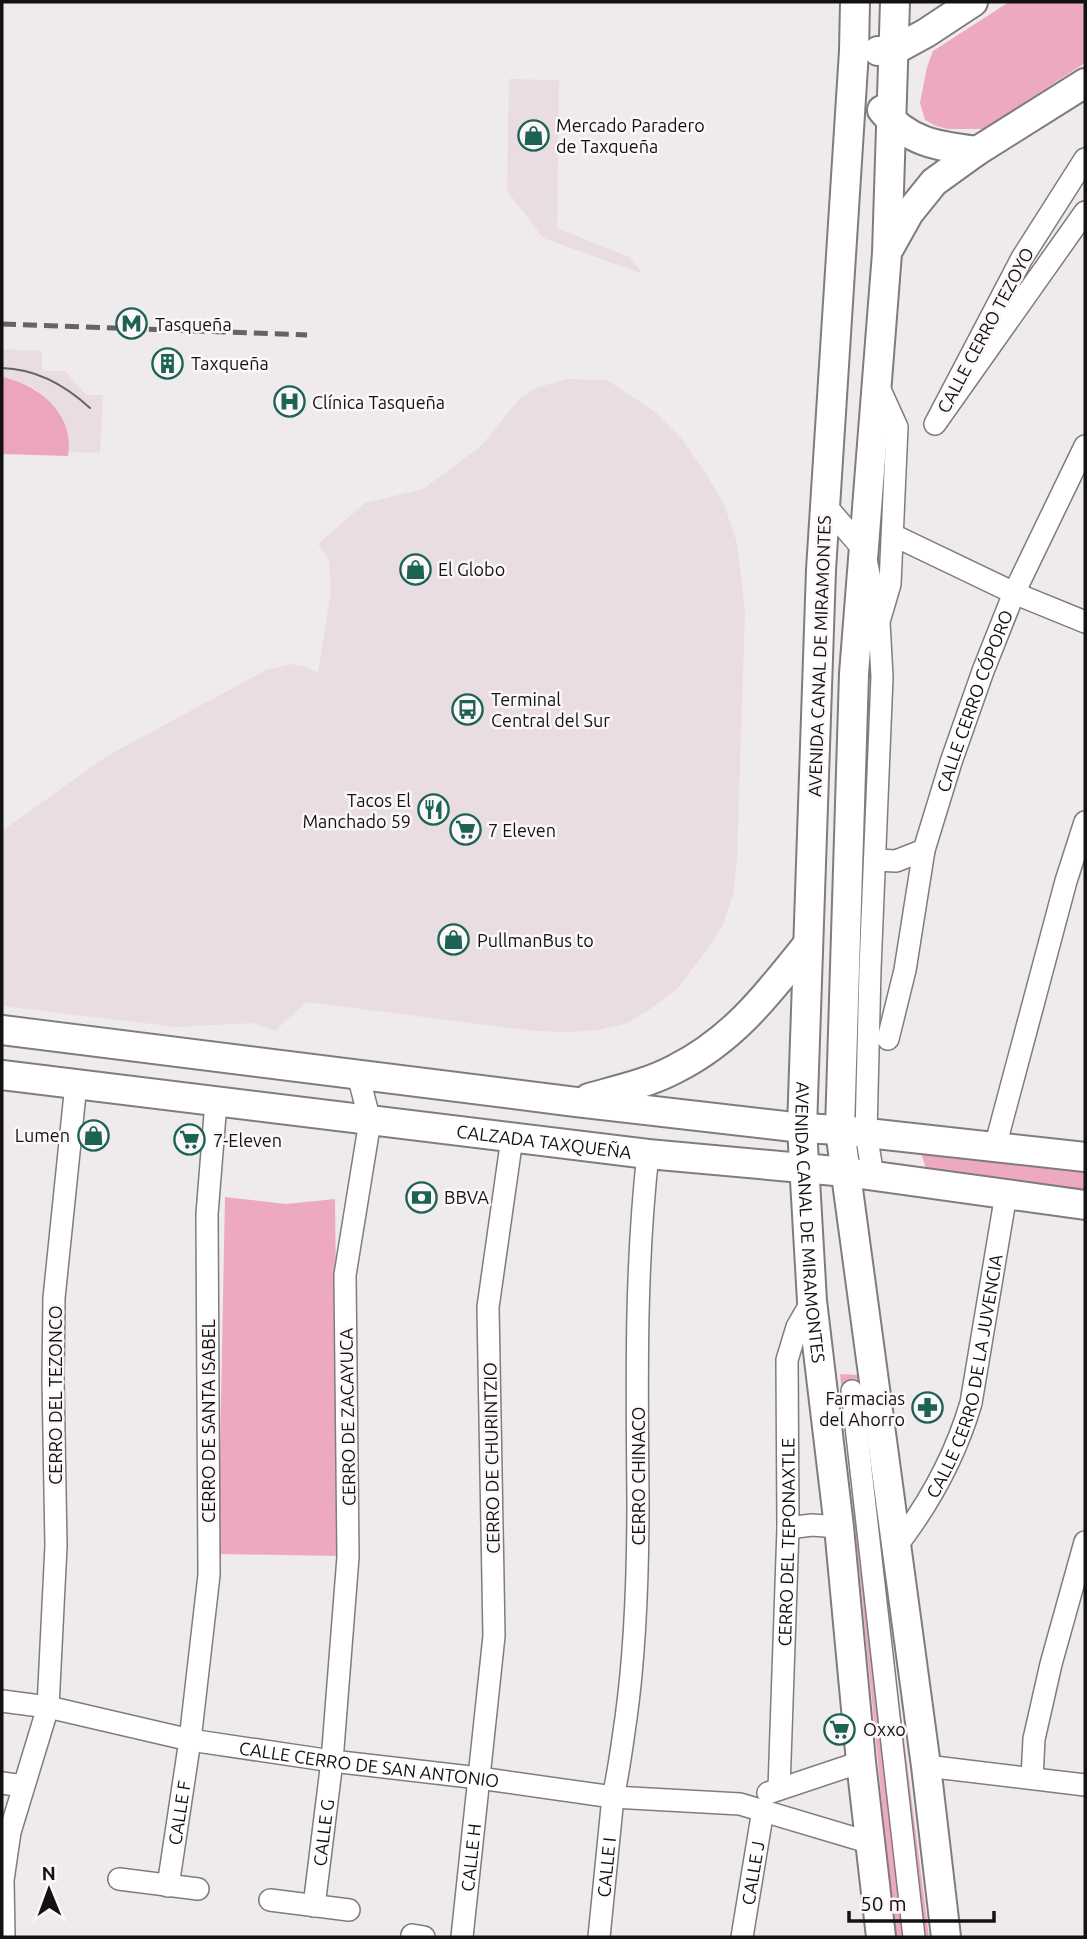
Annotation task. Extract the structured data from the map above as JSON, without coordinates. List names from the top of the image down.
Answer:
{
  "streets": {
    "main road": ["AVENIDA CANAL DE MIRAMONTES", "CALZADA TAXQUEÑA"],
    "street": [
      "CALLE CERRO TEZOYO",
      "CALLE CERRO CÓPORO",
      "CALLE CERRO DE LA JUVENCIA",
      "CERRO DEL TEZONCO",
      "CERRO DE ZACAYUCA",
      "CERRO DE SANTA ISABEL",
      "CERRO DE CHURINTZIO",
      "CERRO CHINACO",
      "CERRO DEL TEPONAXTLE",
      "CALLE CERRO DE SAN ANTONIO",
      "CALLE F",
      "CALLE G",
      "CALLE H",
      "CALLE I",
      "CALLE J"
    ]
  },
  "crossings": [
    ["AVENIDA CANAL DE MIRAMONTES", "CALZADA TAXQUEÑA"],
    ["AVENIDA CANAL DE MIRAMONTES", "CALLE CERRO DE LA JUVENCIA"],
    ["AVENIDA CANAL DE MIRAMONTES", "CERRO DEL TEPONAXTLE"],
    ["AVENIDA CANAL DE MIRAMONTES", "CALLE CERRO DE SAN ANTONIO"],
    ["CALZADA TAXQUEÑA", "CALLE CERRO DE LA JUVENCIA"],
    ["CALZADA TAXQUEÑA", "CERRO DEL TEZONCO"],
    ["CALZADA TAXQUEÑA", "CERRO DE ZACAYUCA"],
    ["CALZADA TAXQUEÑA", "CERRO DE SANTA ISABEL"],
    ["CALZADA TAXQUEÑA", "CERRO DE CHURINTZIO"],
    ["CALZADA TAXQUEÑA", "CERRO CHINACO"],
    ["CERRO DEL TEZONCO", "CALLE CERRO DE SAN ANTONIO"],
    ["CERRO DE ZACAYUCA", "CALLE CERRO DE SAN ANTONIO"],
    ["CERRO DE ZACAYUCA", "CALLE G"],
    ["CERRO DE SANTA ISABEL", "CALLE CERRO DE SAN ANTONIO"],
    ["CERRO DE SANTA ISABEL", "CALLE F"],
    ["CERRO DE CHURINTZIO", "CALLE CERRO DE SAN ANTONIO"],
    ["CERRO DE CHURINTZIO", "CALLE H"],
    ["CERRO CHINACO", "CALLE CERRO DE SAN ANTONIO"],
    ["CERRO CHINACO", "CALLE I"],
    ["CERRO DEL TEPONAXTLE", "CALLE CERRO DE SAN ANTONIO"],
    ["CALLE CERRO DE SAN ANTONIO", "CALLE F"],
    ["CALLE CERRO DE SAN ANTONIO", "CALLE G"],
    ["CALLE CERRO DE SAN ANTONIO", "CALLE H"],
    ["CALLE CERRO DE SAN ANTONIO", "CALLE I"],
    ["CALLE CERRO DE SAN ANTONIO", "CALLE J"]
  ],
  "places": {
    "shop": [
      "Mercado Paradero de Taxqueña",
      "El Globo",
      "PullmanBus to",
      "Lumen"
    ],
    "metro station": ["Tasqueña"],
    "building": ["Taxqueña"],
    "hospital": ["Clínica Tasqueña"],
    "bus stop": ["Terminal Central del Sur"],
    "restaurant": ["Tacos El Manchado 59"],
    "supermarket": ["7 Eleven", "7-Eleven", "Oxxo"],
    "bank": ["BBVA"],
    "pharmacy": ["Farmacias del Ahorro"]
  },
  "scale_bar": "50 m",
  "north": "top"
}
